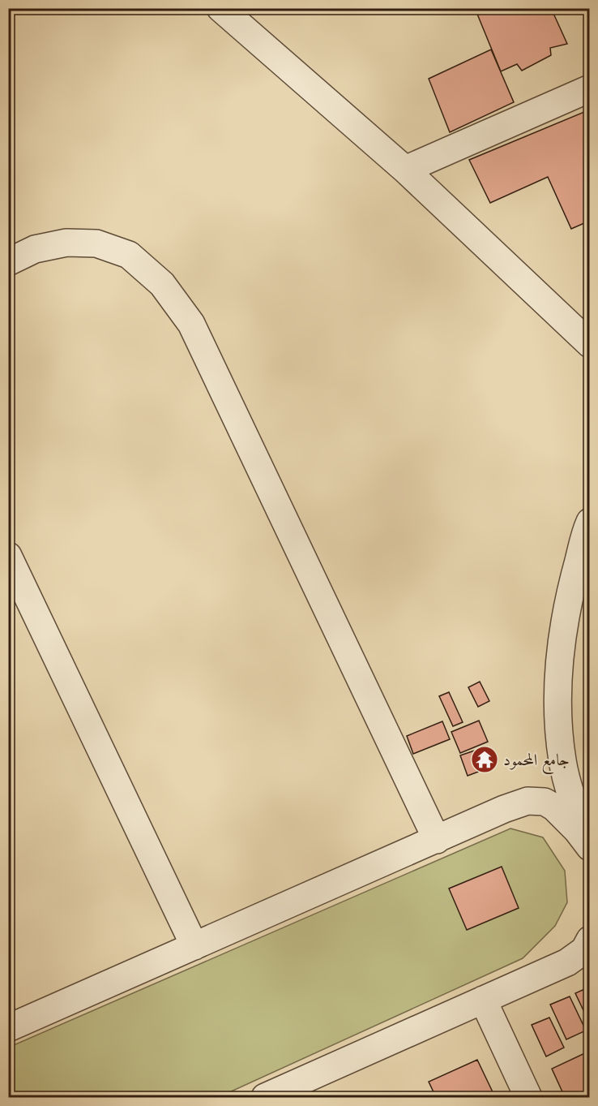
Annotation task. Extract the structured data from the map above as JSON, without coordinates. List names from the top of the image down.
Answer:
{
  "places": {
    "temple": ["جامع المحمود"]
  }
}
